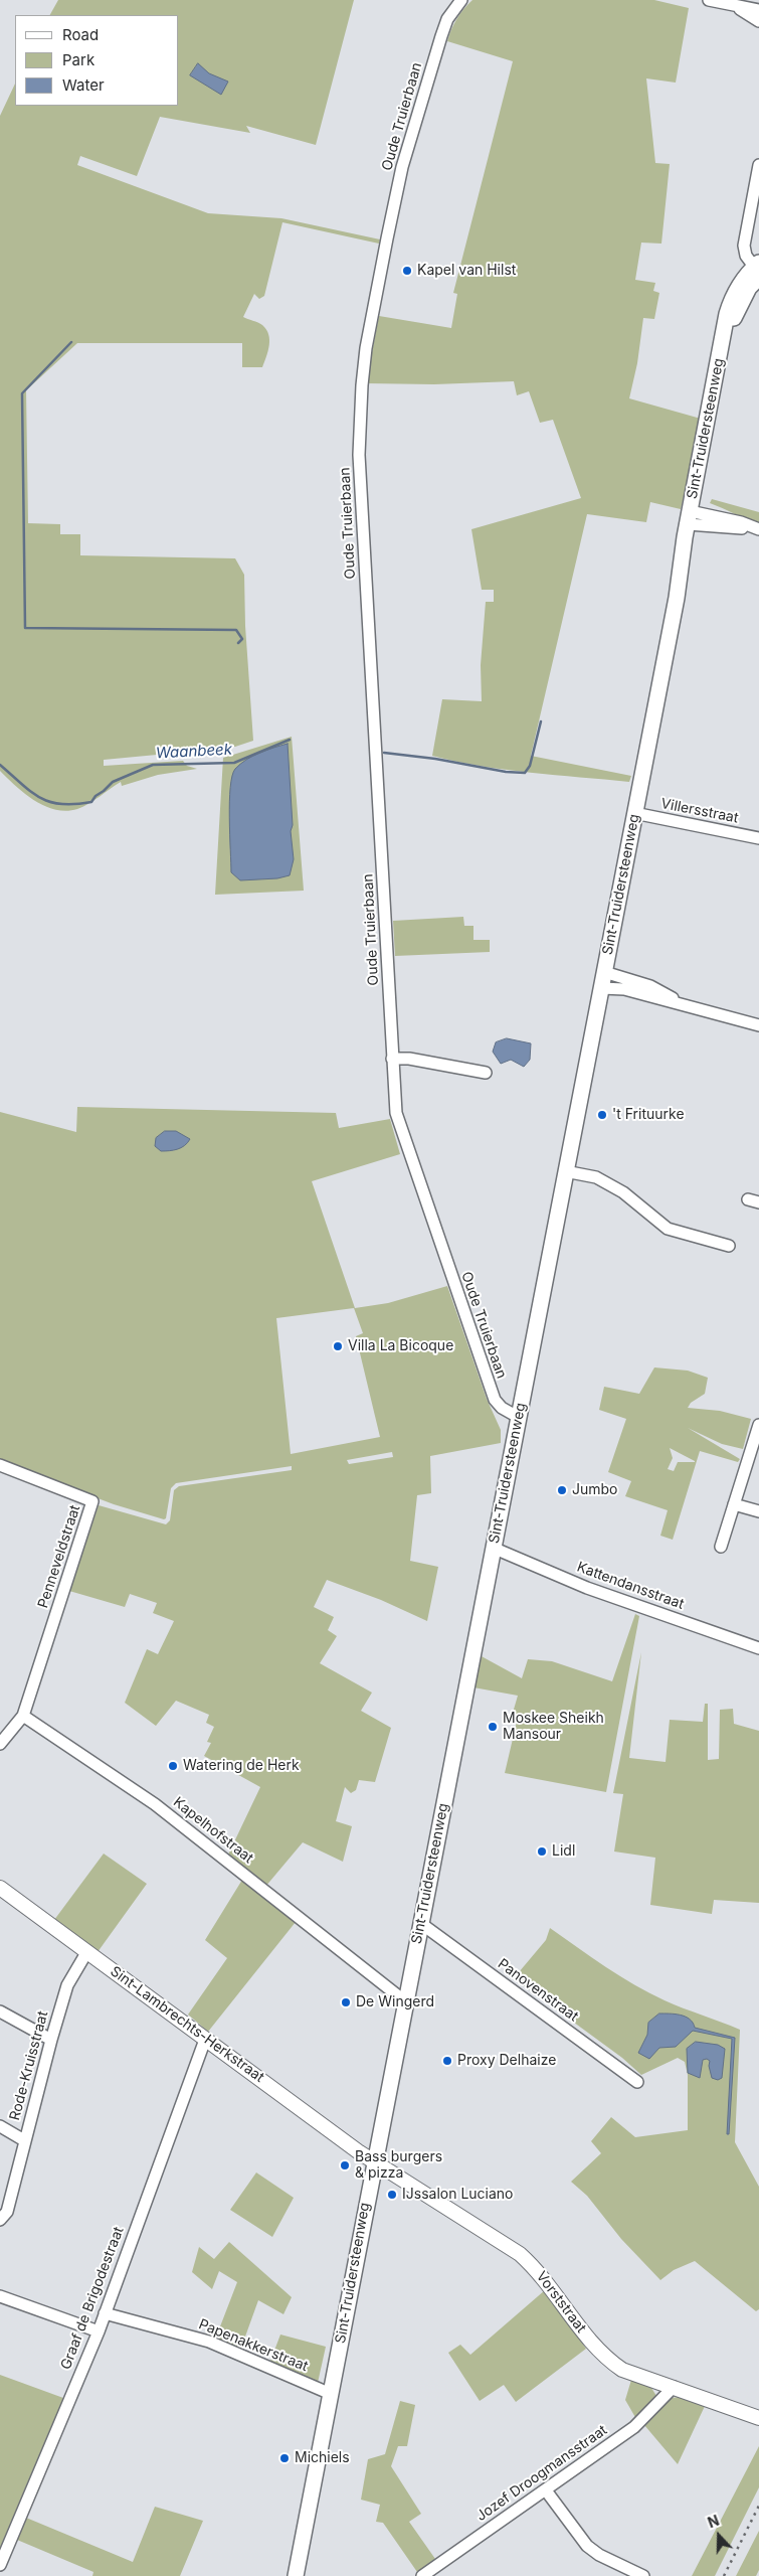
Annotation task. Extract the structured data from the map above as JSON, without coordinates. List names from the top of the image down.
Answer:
{
  "streets": {
    "main road": ["Sint-Truidersteenweg"],
    "street": [
      "Oude Truierbaan",
      "Villersstraat",
      "Penneveldstraat",
      "Kattendansstraat",
      "Kapelhofstraat",
      "Panovenstraat",
      "Sint-Lambrechts-Herkstraat",
      "Rode-Kruisstraat",
      "Graaf de Brigodestraat",
      "Vorststraat",
      "Papenakkerstraat",
      "Jozef Droogmansstraat"
    ]
  },
  "crossings": [
    ["Oude Truierbaan", "Sint-Truidersteenweg"],
    ["Sint-Truidersteenweg", "Villersstraat"],
    ["Sint-Truidersteenweg", "Kattendansstraat"],
    ["Sint-Truidersteenweg", "Kapelhofstraat"],
    ["Sint-Truidersteenweg", "Panovenstraat"],
    ["Sint-Truidersteenweg", "Sint-Lambrechts-Herkstraat"],
    ["Sint-Truidersteenweg", "Vorststraat"],
    ["Sint-Truidersteenweg", "Papenakkerstraat"],
    ["Penneveldstraat", "Kapelhofstraat"],
    ["Sint-Lambrechts-Herkstraat", "Rode-Kruisstraat"],
    ["Sint-Lambrechts-Herkstraat", "Graaf de Brigodestraat"],
    ["Sint-Lambrechts-Herkstraat", "Vorststraat"],
    ["Graaf de Brigodestraat", "Papenakkerstraat"],
    ["Vorststraat", "Jozef Droogmansstraat"]
  ],
  "water": ["Waanbeek"],
  "places": [
    "Kapel van Hilst",
    "'t Frituurke",
    "Villa La Bicoque",
    "Jumbo",
    "Moskee Sheikh Mansour",
    "Watering de Herk",
    "Lidl",
    "De Wingerd",
    "Proxy Delhaize",
    "Bass burgers & pizza",
    "IJssalon Luciano",
    "Michiels"
  ],
  "legend": ["Road", "Park", "Water"],
  "north": "top"
}
